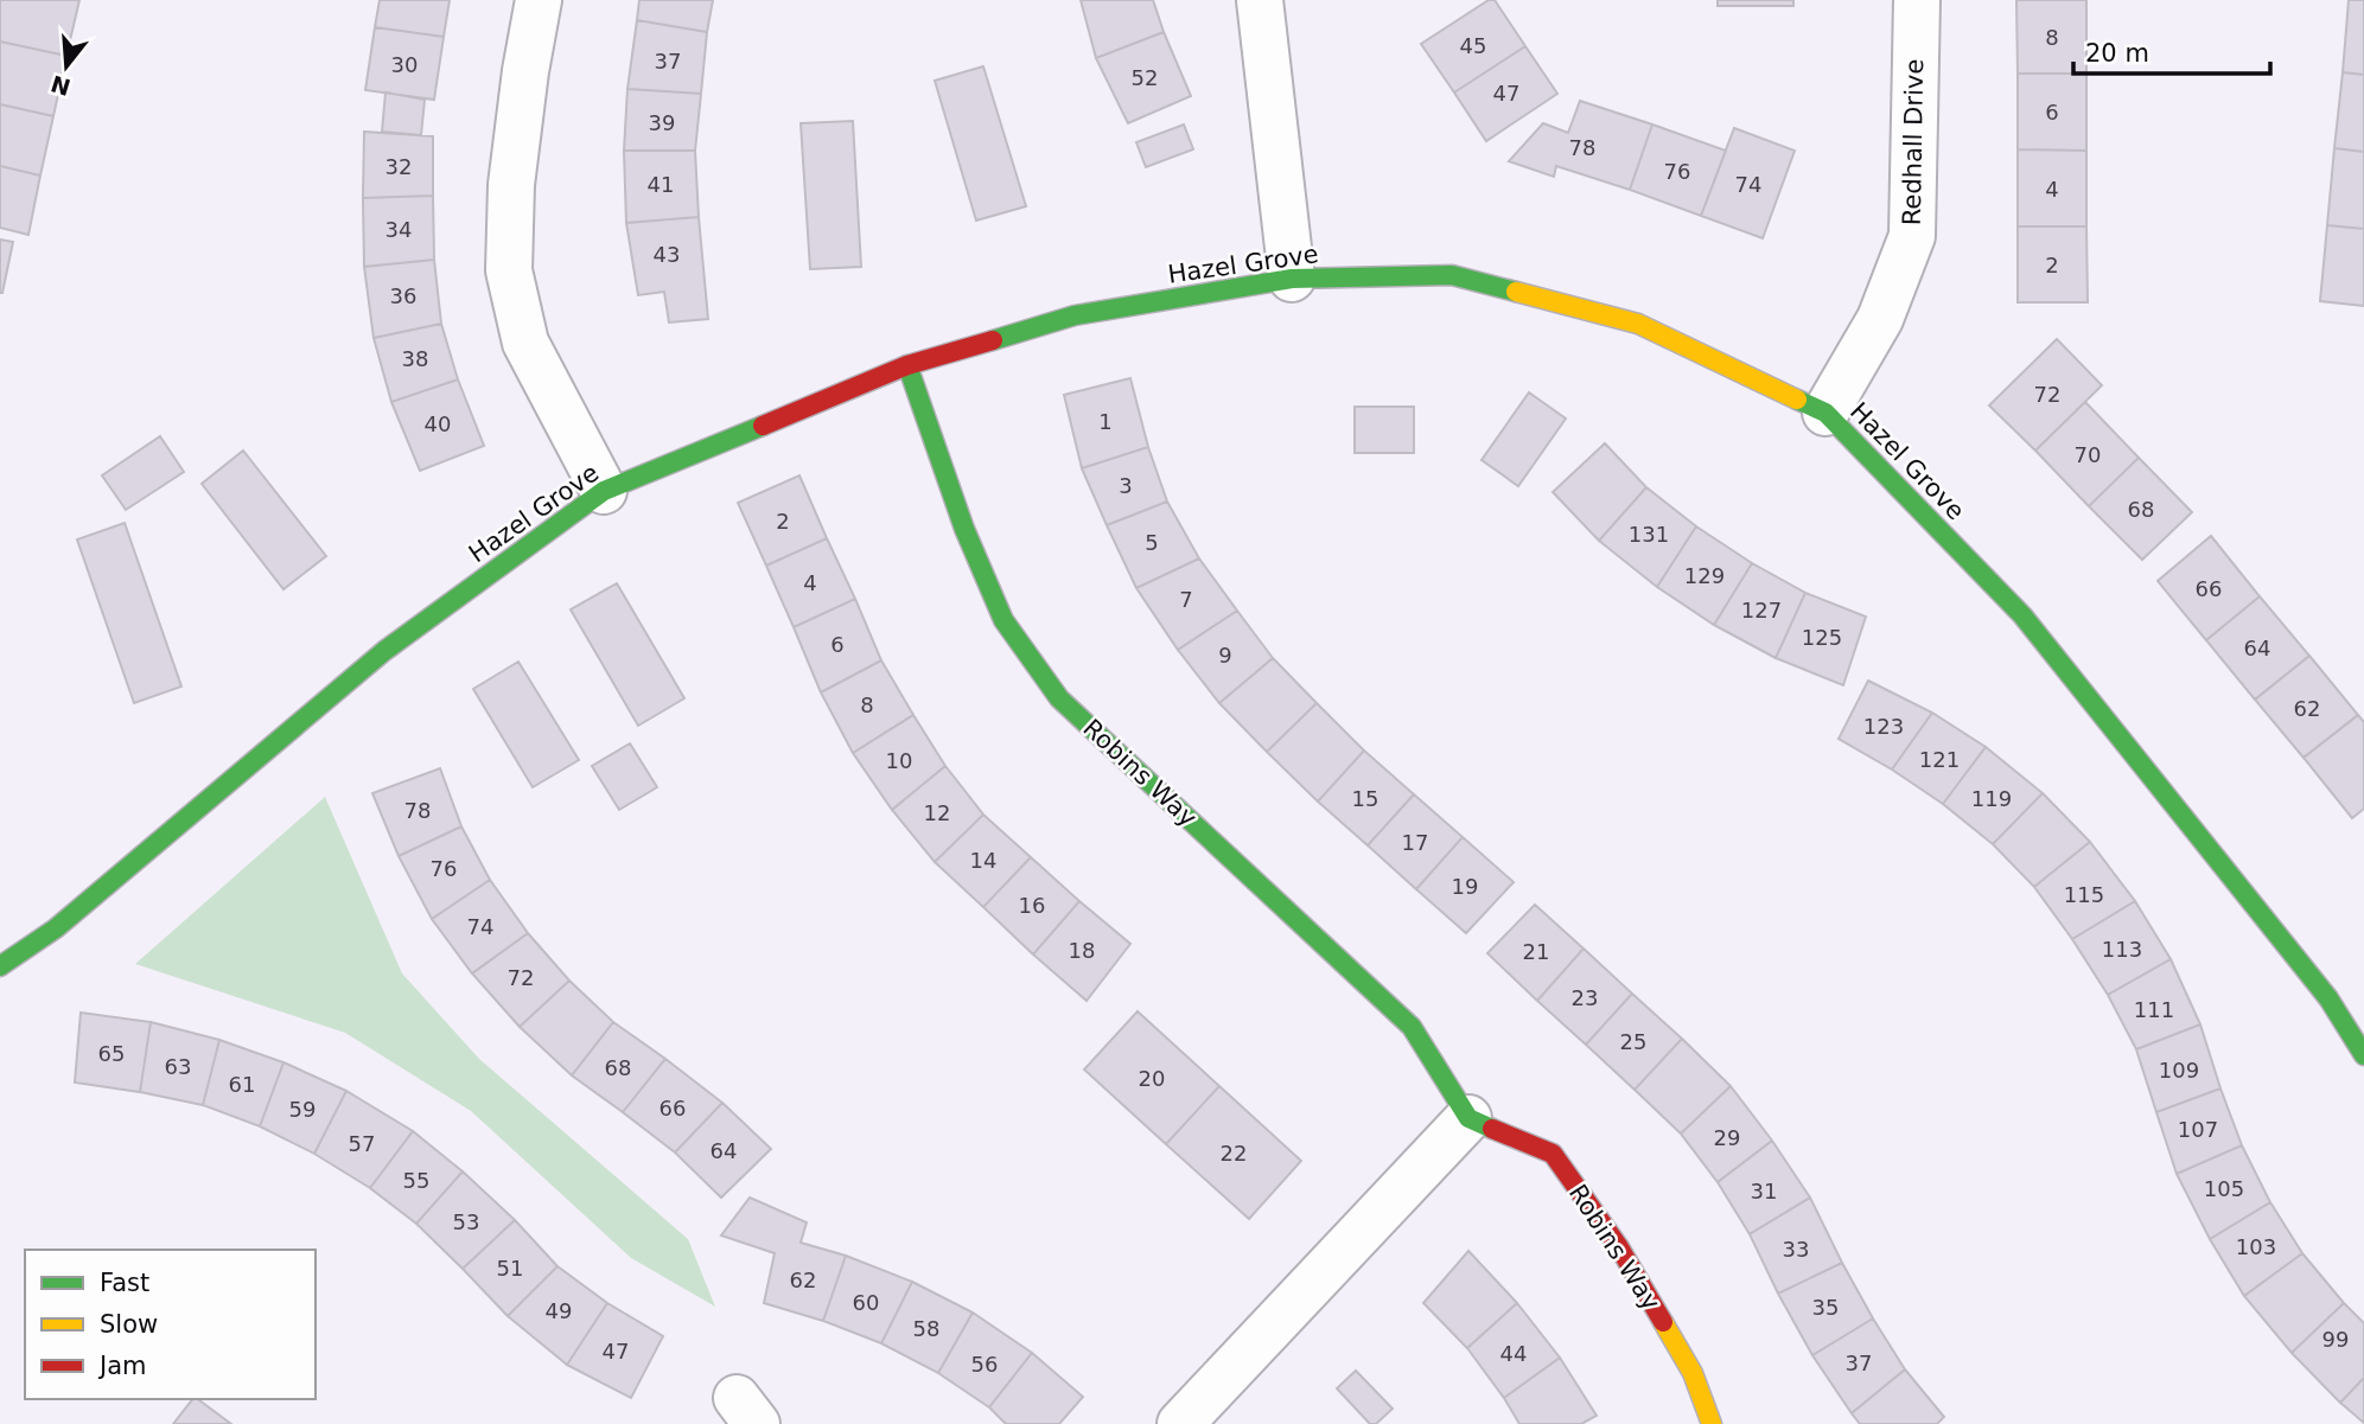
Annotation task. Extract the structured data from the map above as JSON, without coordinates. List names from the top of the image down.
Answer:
{
  "streets": {
    "street": ["Redhall Drive", "Hazel Grove", "Robins Way"]
  },
  "crossings": [
    ["Redhall Drive", "Hazel Grove"],
    ["Hazel Grove", "Robins Way"]
  ],
  "house_numbers": [
    "8",
    "45",
    "37",
    "30",
    "52",
    "47",
    "6",
    "39",
    "78",
    "32",
    "76",
    "41",
    "74",
    "4",
    "34",
    "43",
    "2",
    "36",
    "38",
    "72",
    "1",
    "40",
    "70",
    "3",
    "68",
    "2",
    "131",
    "5",
    "129",
    "4",
    "66",
    "7",
    "127",
    "125",
    "6",
    "64",
    "9",
    "8",
    "62",
    "123",
    "121",
    "10",
    "15",
    "119",
    "78",
    "12",
    "17",
    "14",
    "76",
    "19",
    "115",
    "16",
    "74",
    "113",
    "18",
    "21",
    "72",
    "23",
    "111",
    "25",
    "65",
    "63",
    "68",
    "109",
    "20",
    "61",
    "66",
    "59",
    "107",
    "29",
    "57",
    "64",
    "22",
    "55",
    "105",
    "31",
    "53",
    "103",
    "33",
    "51",
    "62",
    "60",
    "35",
    "49",
    "58",
    "99",
    "47",
    "44",
    "37",
    "56"
  ],
  "legend": ["Fast", "Slow", "Jam"],
  "scale_bar": "20 m",
  "north": "bottom"
}
